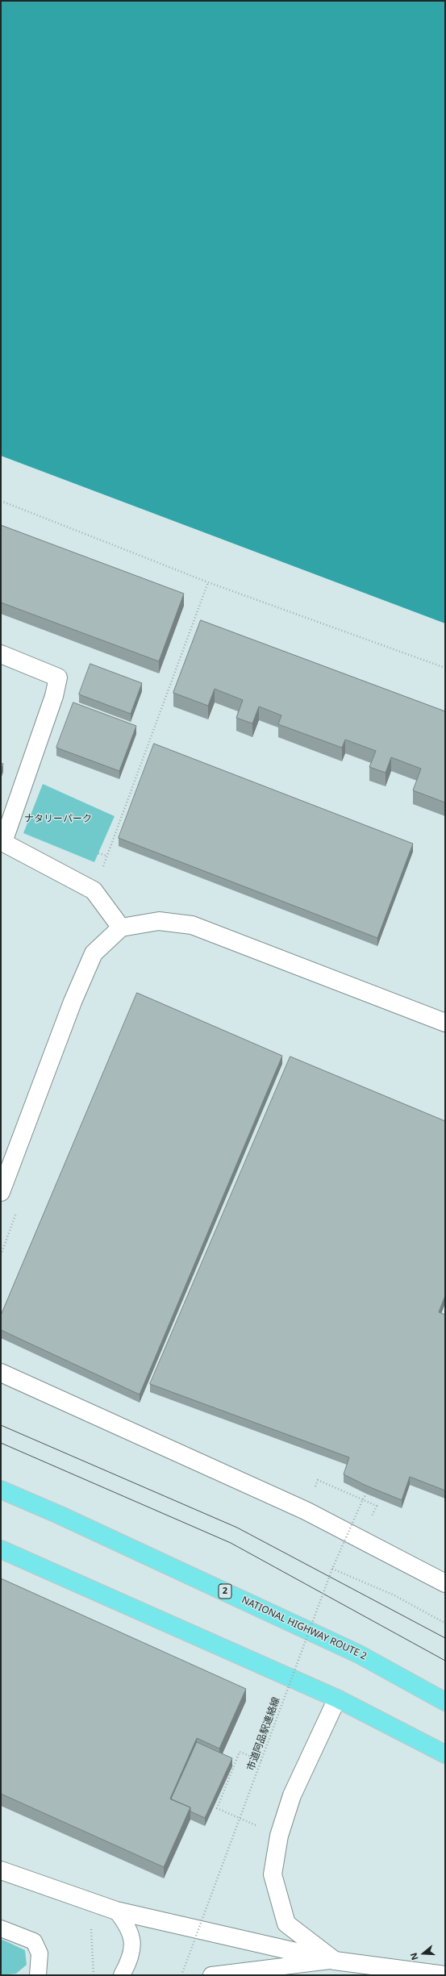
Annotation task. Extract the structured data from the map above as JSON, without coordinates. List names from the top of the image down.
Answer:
{
  "streets": {
    "highway": ["2", "NATIONAL HIGHWAY ROUTE 2"],
    "path": ["市道阿品駅連絡線"]
  },
  "parks": ["ナタリーパーク"],
  "north": "left"
}
